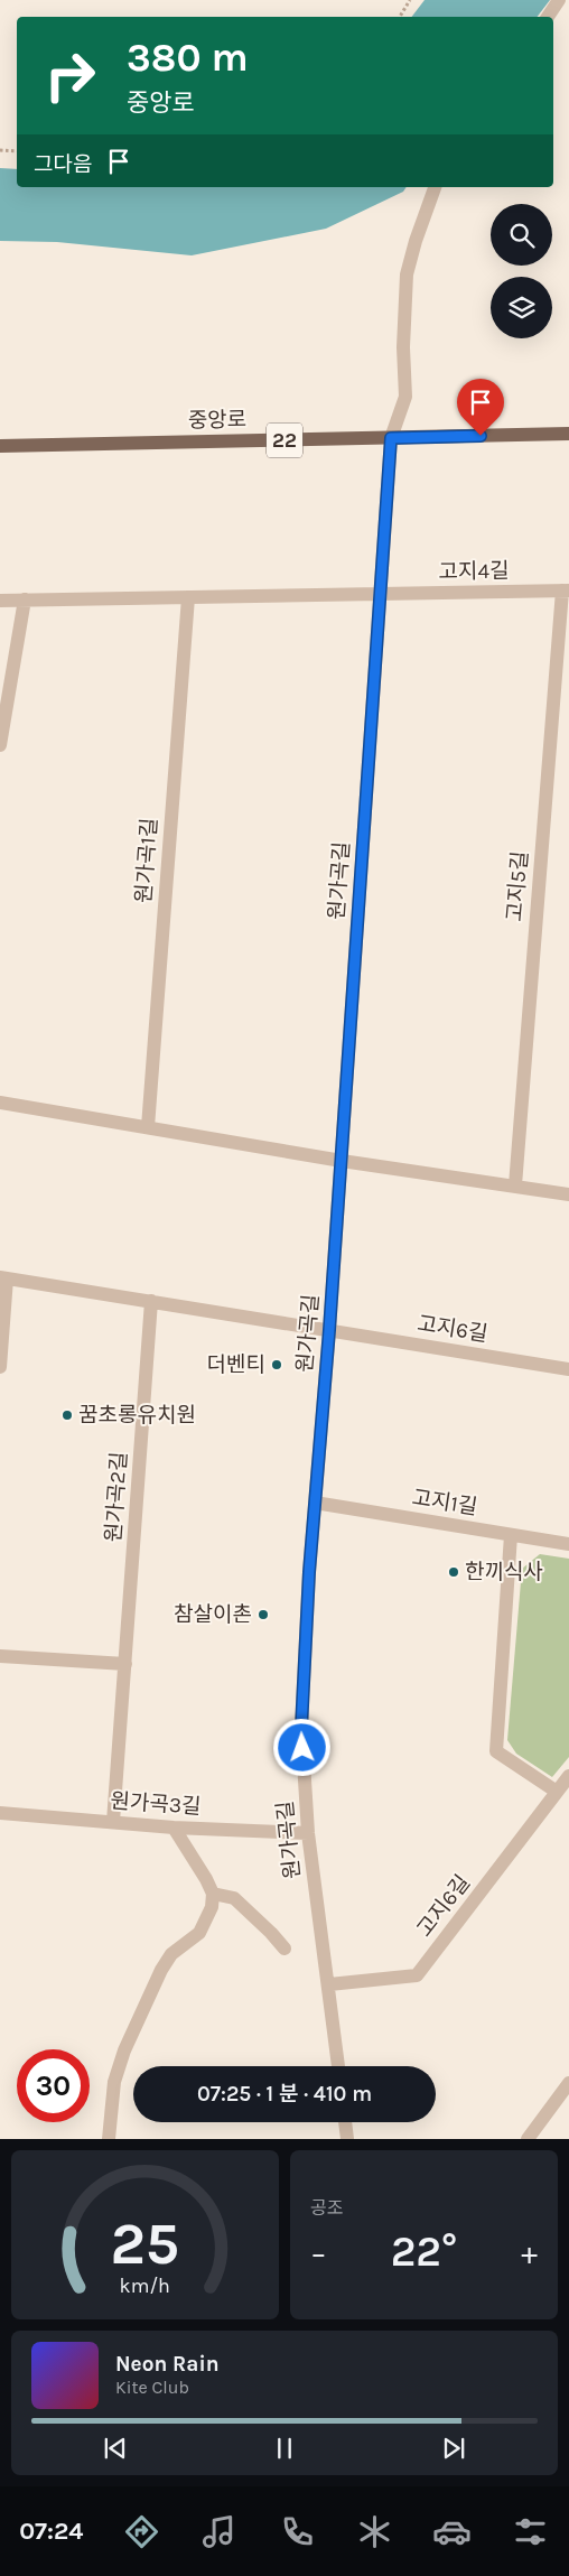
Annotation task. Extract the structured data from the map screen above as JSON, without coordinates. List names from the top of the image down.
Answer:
{
  "streets": {
    "main road": ["중앙로", "22"],
    "street": [
      "고지4길",
      "원가곡1길",
      "원가곡길",
      "고지5길",
      "고지6길",
      "원가곡2길",
      "고지1길",
      "원가곡3길"
    ]
  },
  "crossings": [
    ["중앙로", "원가곡길"],
    ["고지4길", "원가곡길"],
    ["고지4길", "고지5길"],
    ["원가곡길", "고지6길"],
    ["원가곡길", "고지1길"],
    ["원가곡길", "원가곡3길"],
    ["원가곡2길", "원가곡3길"]
  ],
  "places": [
    "더벤티",
    "꿈초롱유치원",
    "한끼식사",
    "참살이촌"
  ],
  "page": {
    "turn": ["380 m", "중앙로"],
    "then": "그다음",
    "limit": "30",
    "trip": "07:25 · 1 분 · 410 m",
    "tile": "공조",
    "heat": ["−", "22°", "+"],
    "song": ["Neon Rain", "Kite Club"],
    "tabs": "07:24",
    "gauge": ["25", "km/h"]
  }
}
